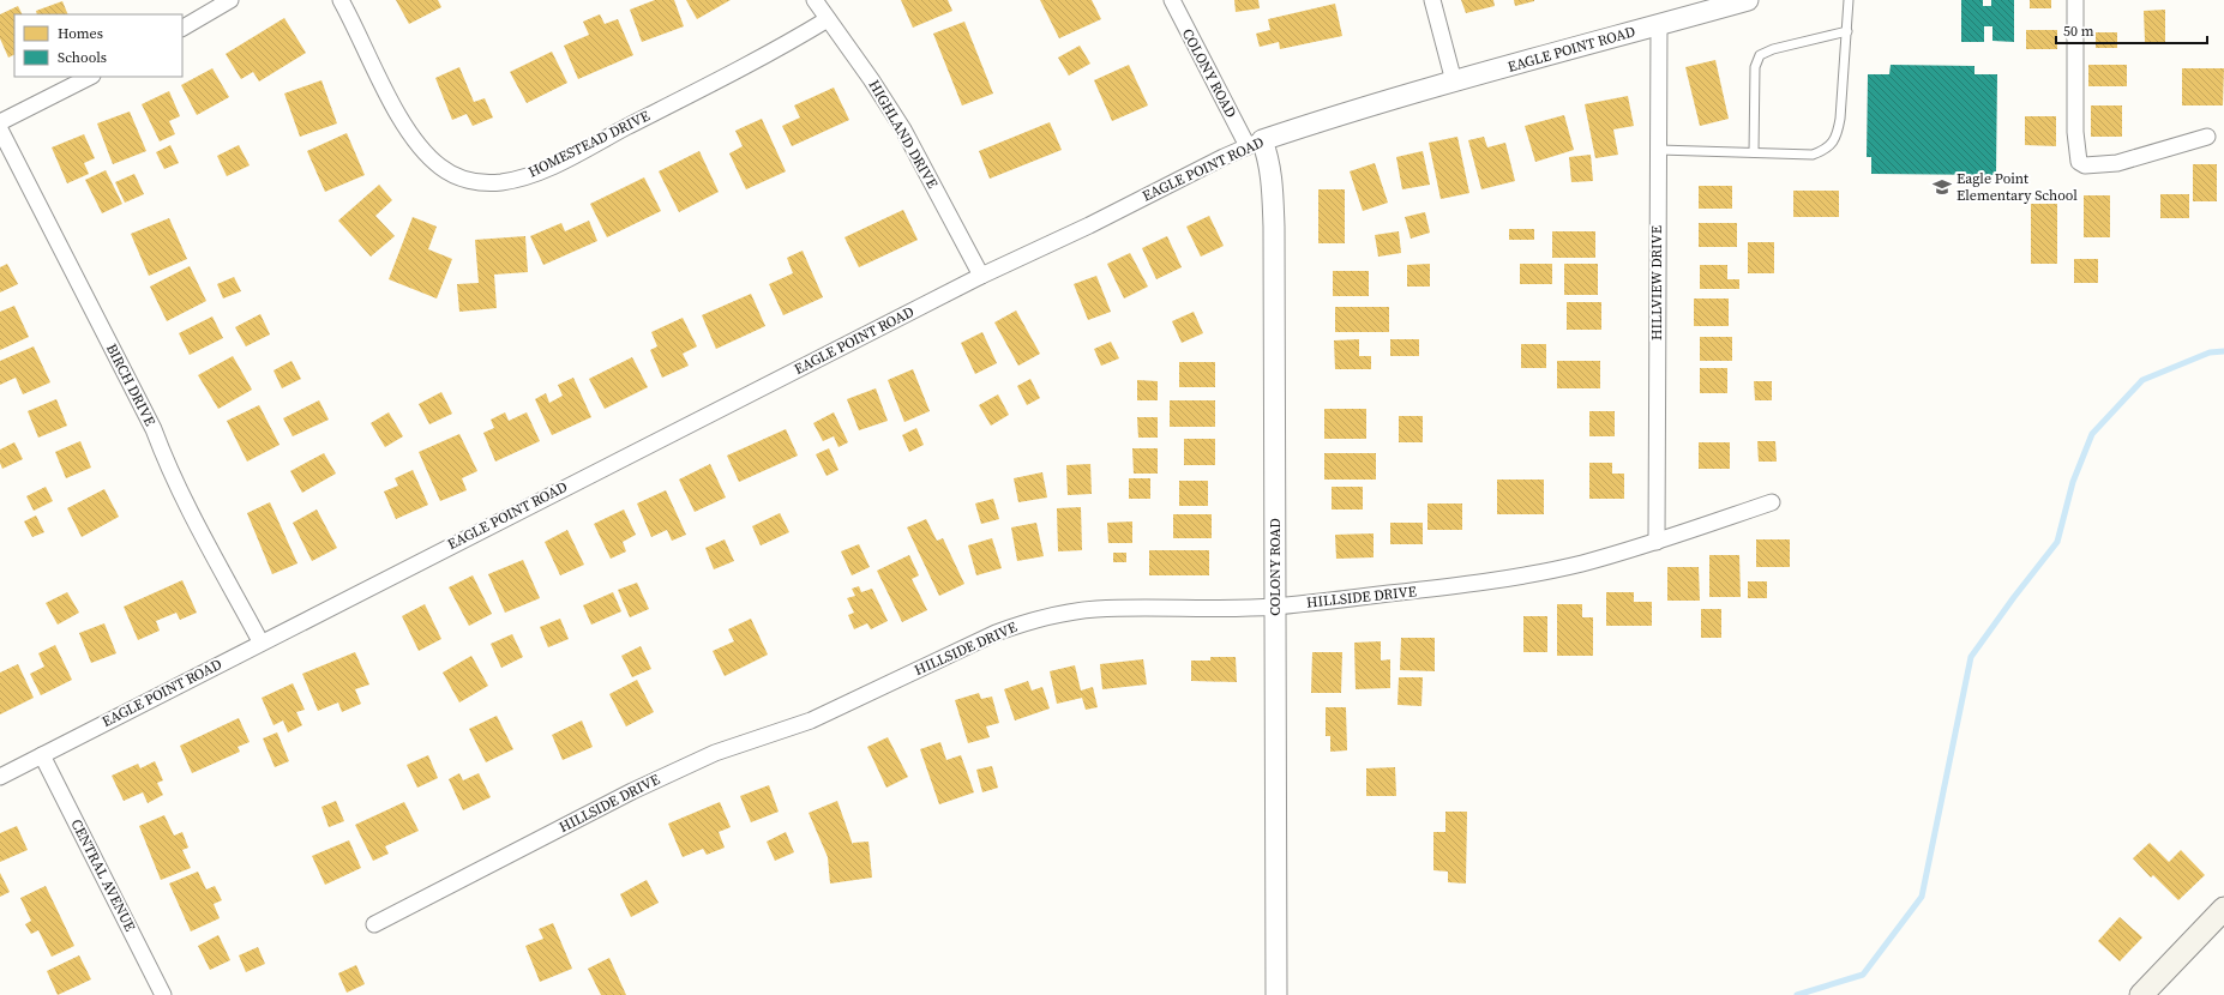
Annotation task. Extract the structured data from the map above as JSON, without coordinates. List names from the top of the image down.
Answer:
{
  "streets": {
    "street": [
      "EAGLE POINT ROAD",
      "COLONY ROAD",
      "HIGHLAND DRIVE",
      "HOMESTEAD DRIVE",
      "HILLVIEW DRIVE",
      "BIRCH DRIVE",
      "HILLSIDE DRIVE",
      "CENTRAL AVENUE"
    ]
  },
  "crossings": [
    ["EAGLE POINT ROAD", "COLONY ROAD"],
    ["EAGLE POINT ROAD", "HIGHLAND DRIVE"],
    ["EAGLE POINT ROAD", "HILLVIEW DRIVE"],
    ["EAGLE POINT ROAD", "BIRCH DRIVE"],
    ["EAGLE POINT ROAD", "CENTRAL AVENUE"],
    ["COLONY ROAD", "HILLSIDE DRIVE"],
    ["HIGHLAND DRIVE", "HOMESTEAD DRIVE"],
    ["HILLVIEW DRIVE", "HILLSIDE DRIVE"]
  ],
  "places": {
    "school or university": ["Eagle Point Elementary School"]
  },
  "legend": ["Homes", "Schools"],
  "scale_bar": "50 m"
}
